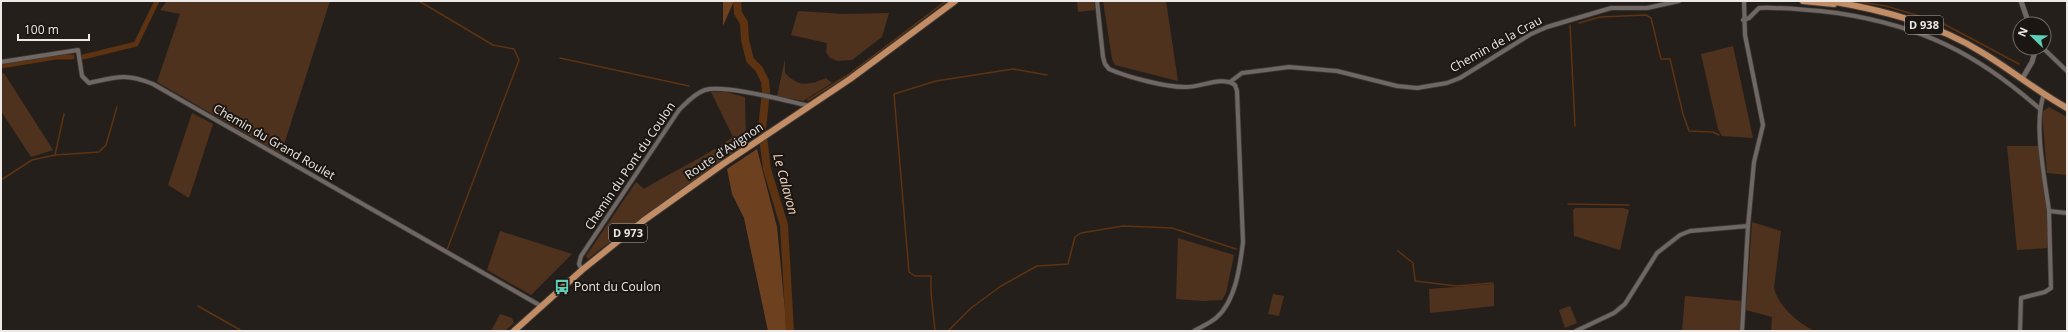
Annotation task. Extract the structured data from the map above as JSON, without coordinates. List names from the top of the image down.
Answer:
{
  "streets": {
    "main road": ["D 938", "Route d'Avignon", "D 973"],
    "street": ["Chemin de la Crau", "Chemin du Grand Roulet", "Chemin du Pont du Coulon"]
  },
  "crossings": [
    ["Chemin du Grand Roulet", "Route d'Avignon"],
    ["Route d'Avignon", "Chemin du Pont du Coulon"]
  ],
  "water": ["Le Calavon"],
  "places": {
    "bus stop": ["Pont du Coulon"]
  },
  "scale_bar": "100 m",
  "north": "top left"
}
